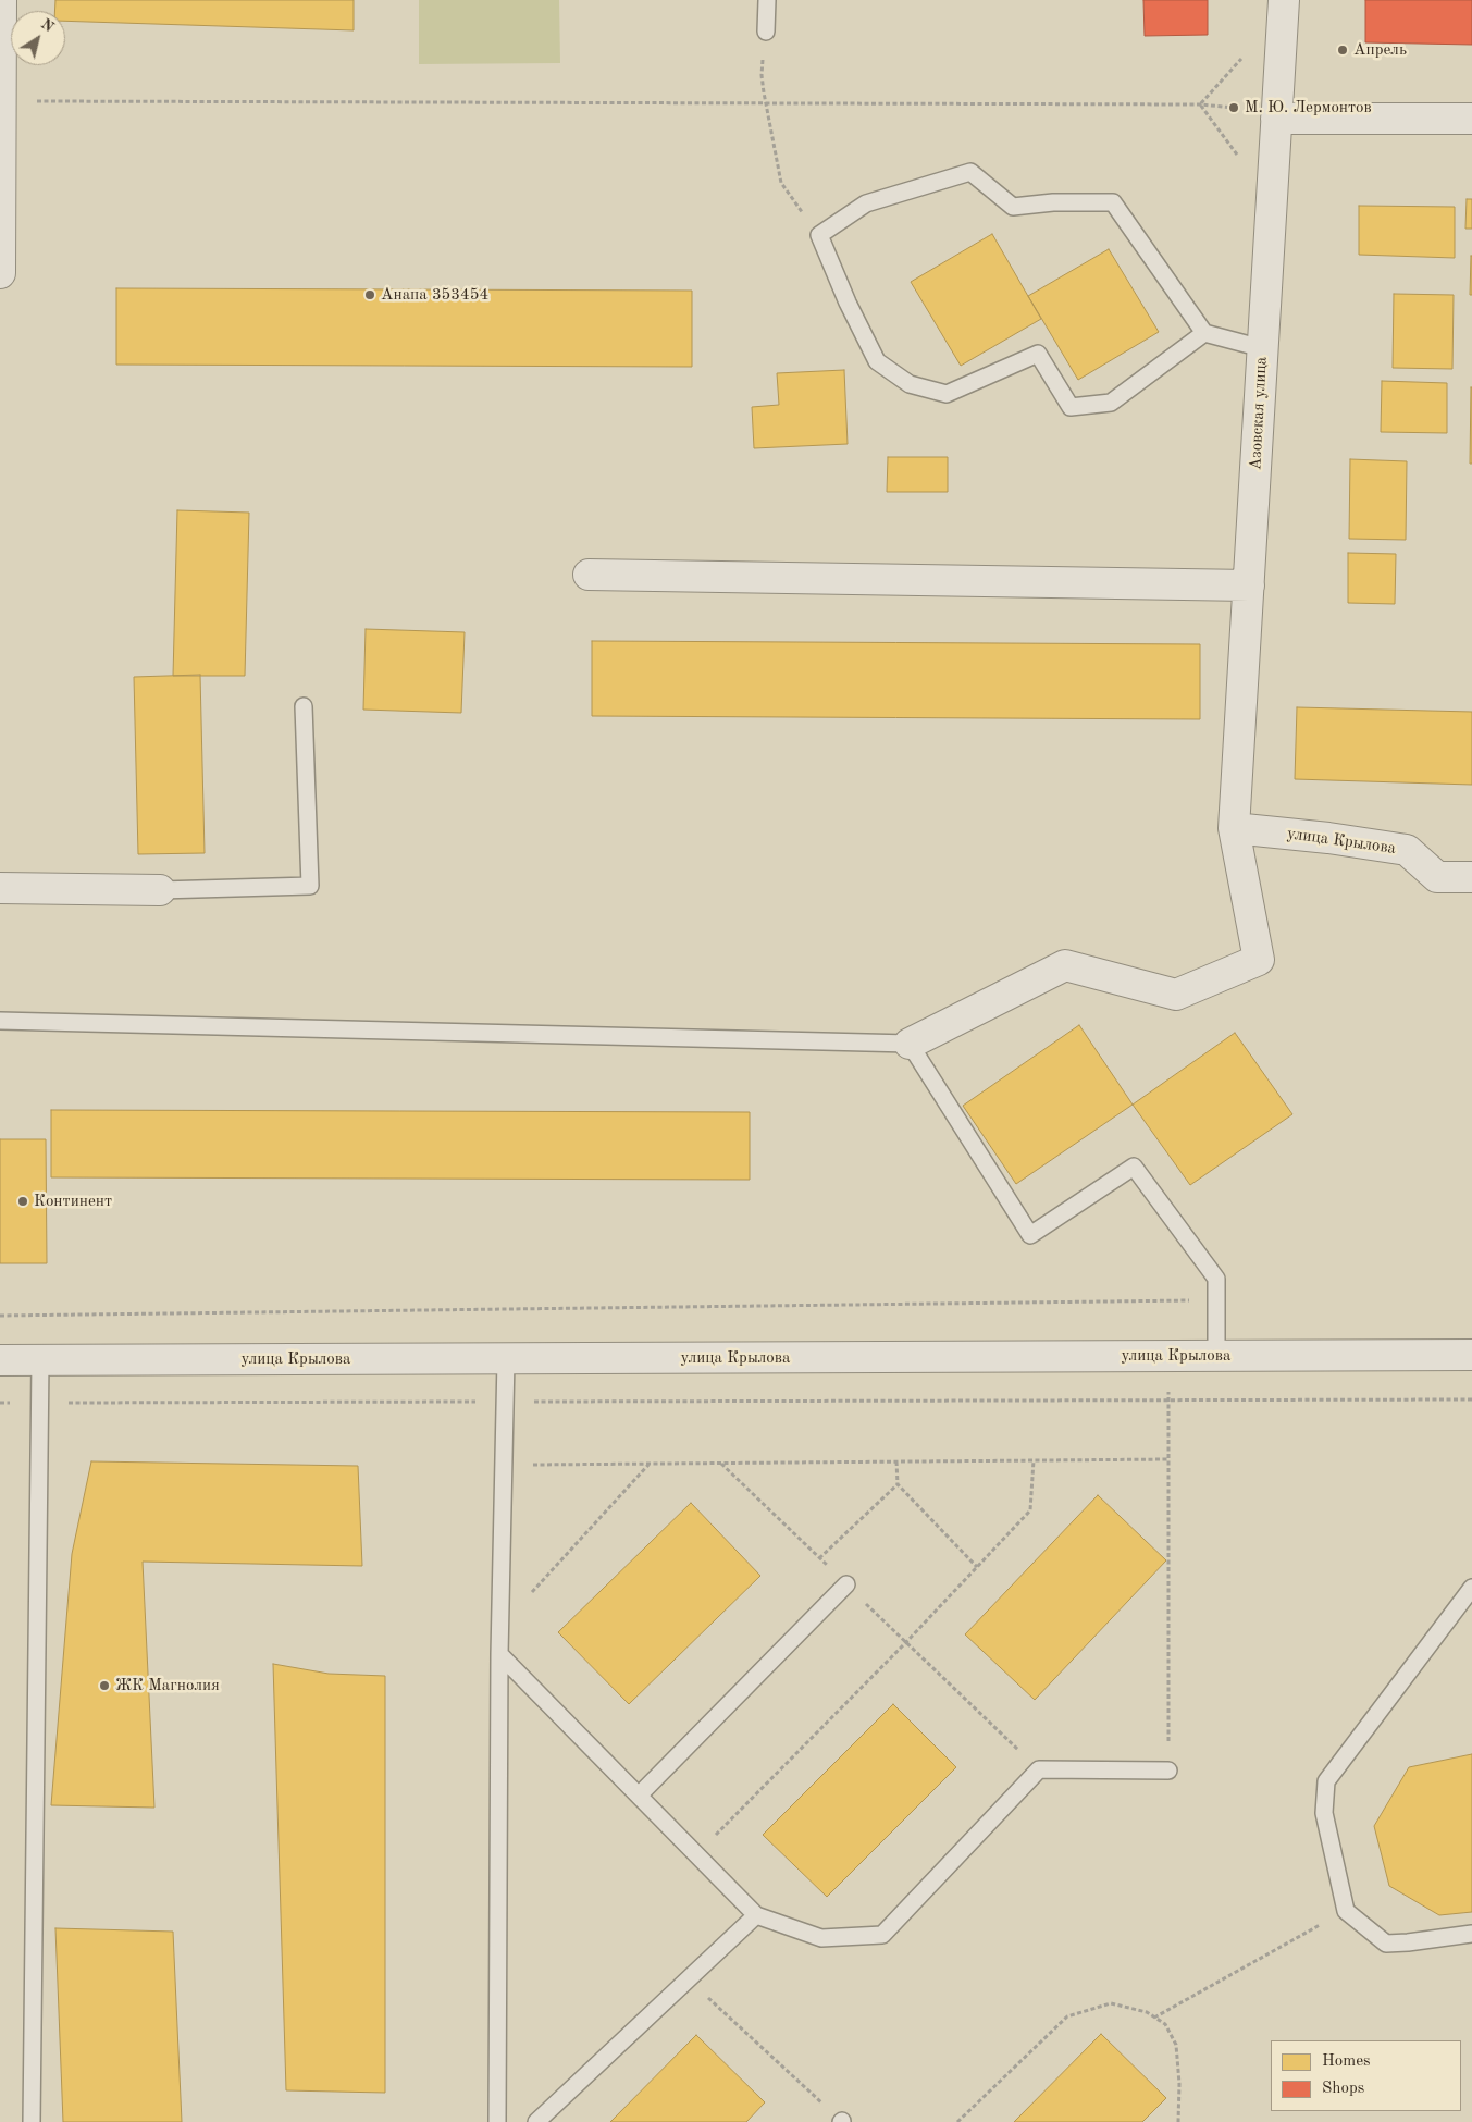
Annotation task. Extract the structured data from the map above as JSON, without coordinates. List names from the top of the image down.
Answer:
{
  "streets": {
    "street": ["Азовская улица", "улица Крылова"]
  },
  "crossings": [
    ["Азовская улица", "улица Крылова"]
  ],
  "places": [
    "Апрель",
    "М. Ю. Лермонтов",
    "Анапа 353454",
    "Континент",
    "ЖК Магнолия"
  ],
  "legend": ["Homes", "Shops"],
  "north": "top right"
}
